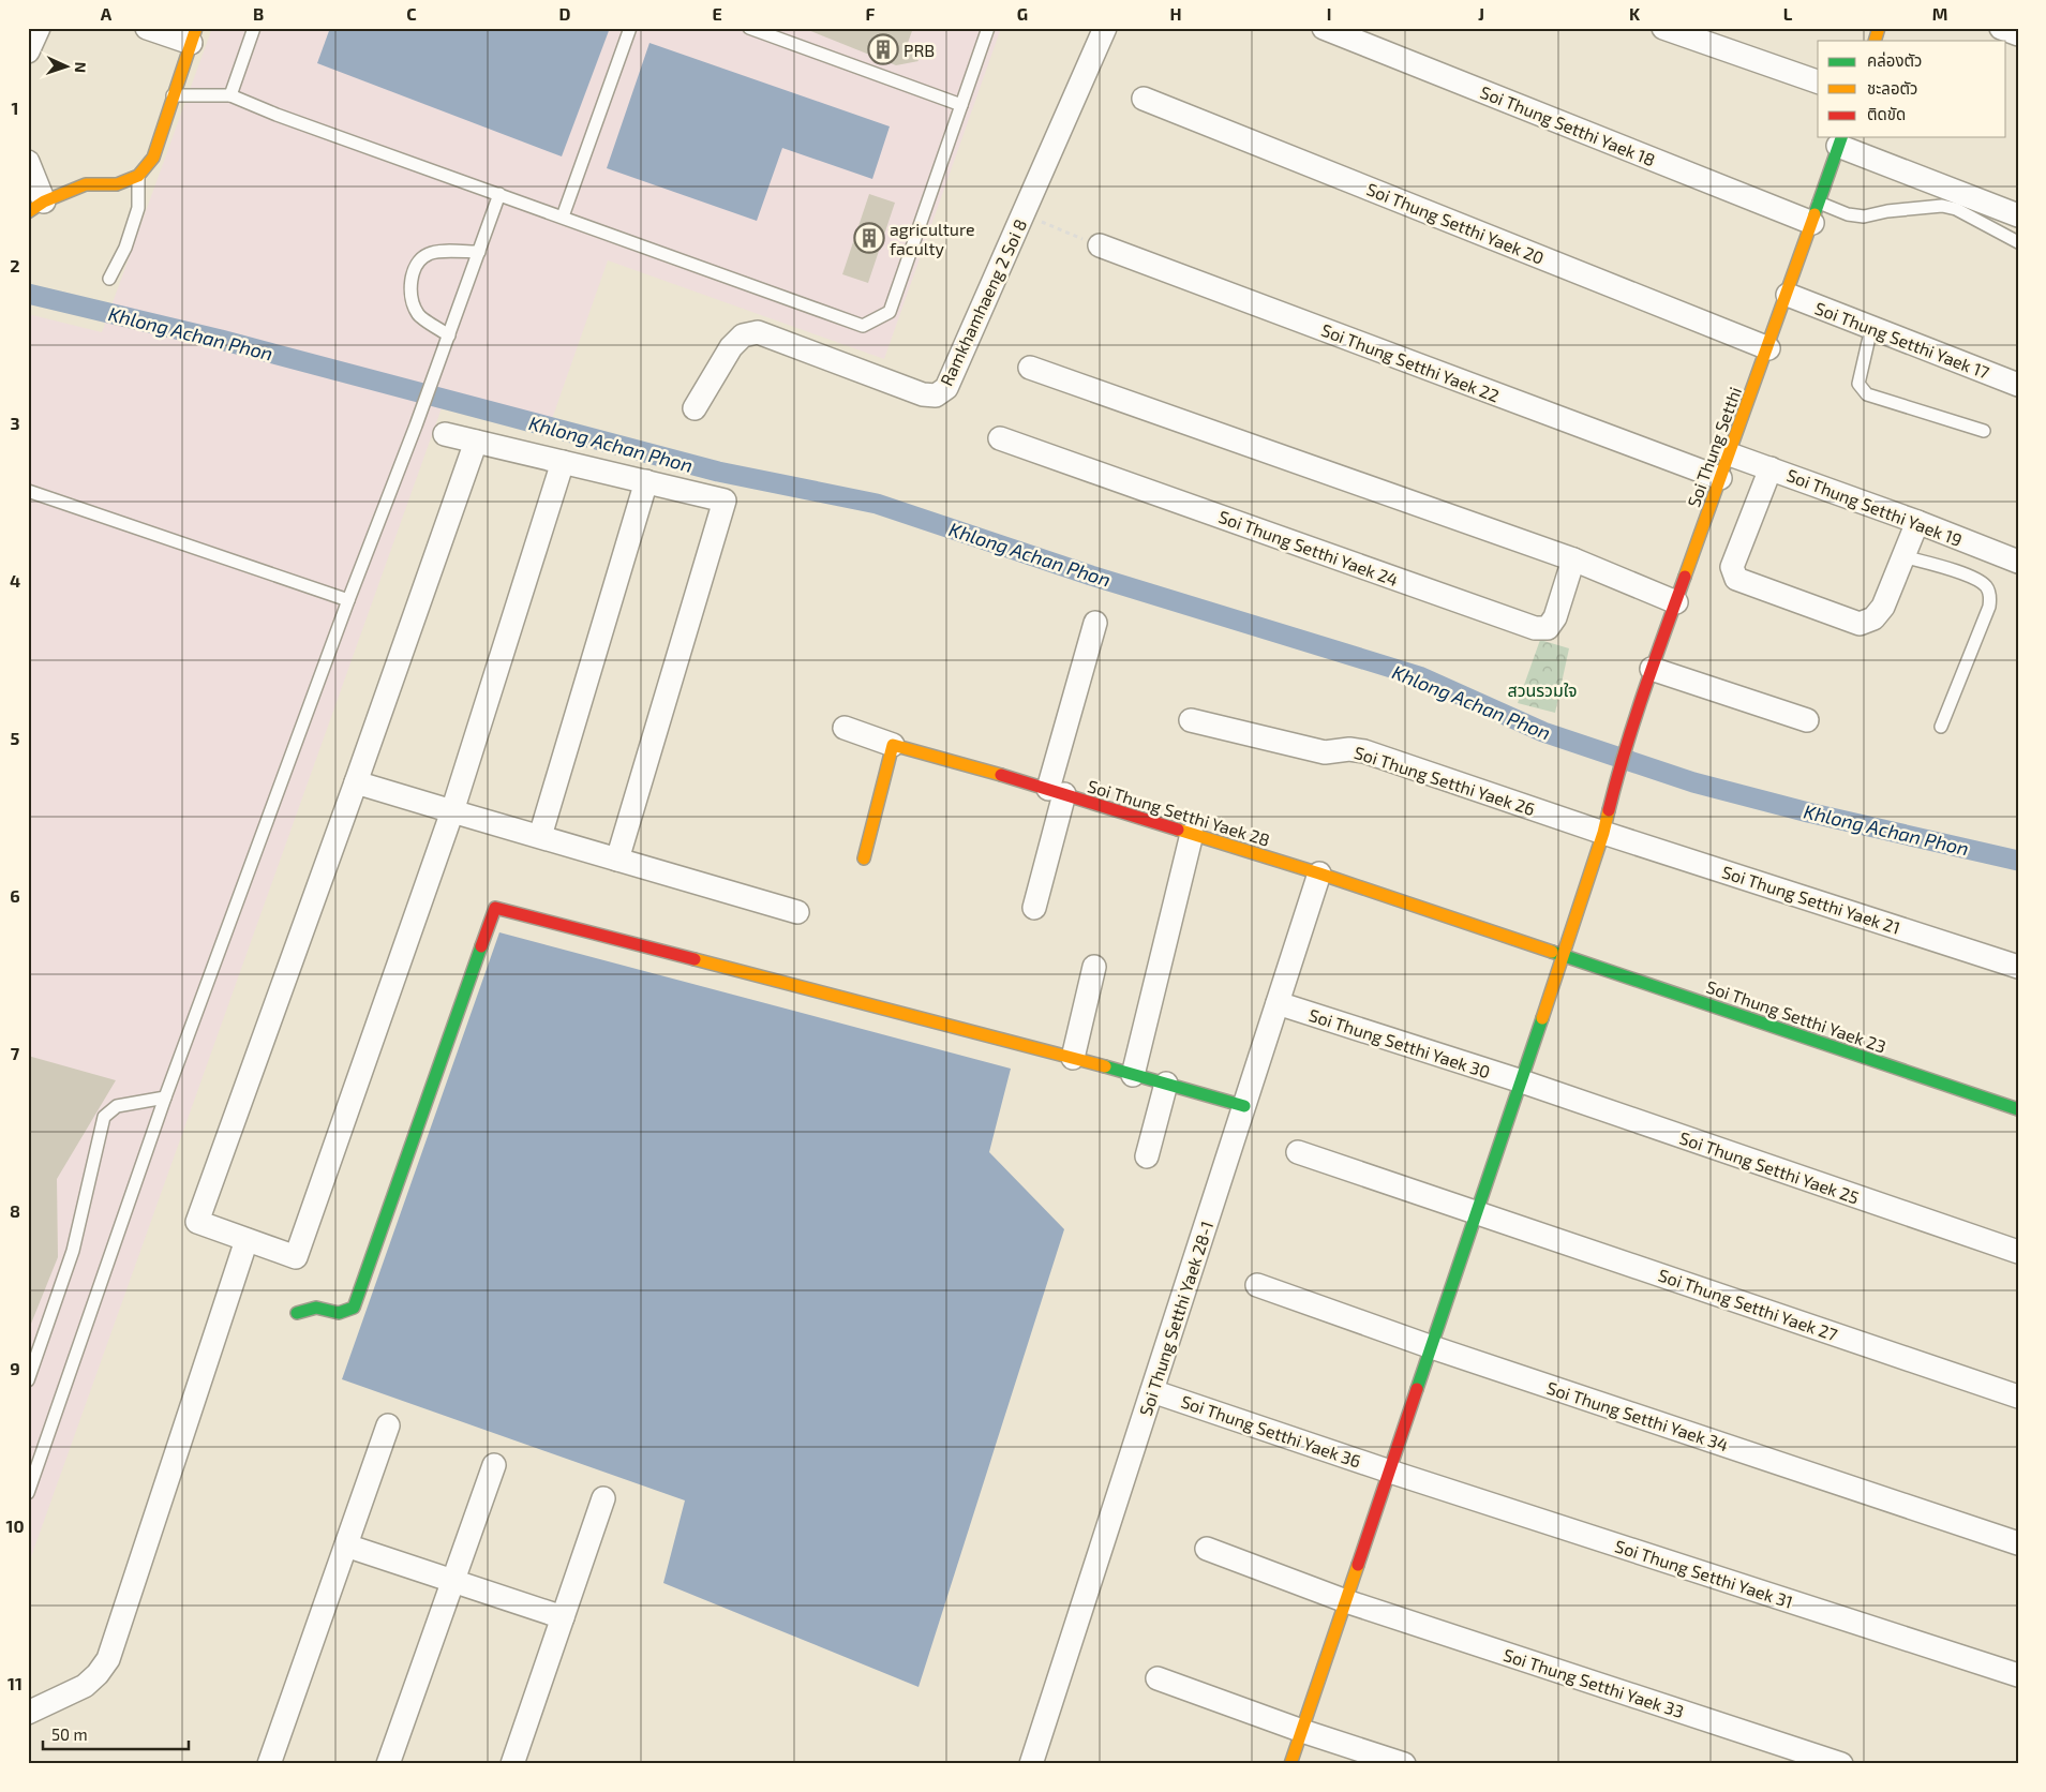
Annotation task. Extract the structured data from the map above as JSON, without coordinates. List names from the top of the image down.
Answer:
{
  "streets": {
    "street": [
      "Soi Thung Setthi Yaek 18",
      "Soi Thung Setthi Yaek 20",
      "Ramkhamhaeng 2 Soi 8",
      "Soi Thung Setthi Yaek 17",
      "Soi Thung Setthi Yaek 22",
      "Soi Thung Setthi",
      "Soi Thung Setthi Yaek 19",
      "Soi Thung Setthi Yaek 24",
      "Soi Thung Setthi Yaek 26",
      "Soi Thung Setthi Yaek 28",
      "Soi Thung Setthi Yaek 21",
      "Soi Thung Setthi Yaek 23",
      "Soi Thung Setthi Yaek 30",
      "Soi Thung Setthi Yaek 25",
      "Soi Thung Setthi Yaek 27",
      "Soi Thung Setthi Yaek 28-1",
      "Soi Thung Setthi Yaek 34",
      "Soi Thung Setthi Yaek 36",
      "Soi Thung Setthi Yaek 31",
      "Soi Thung Setthi Yaek 33"
    ]
  },
  "crossings": [
    ["Soi Thung Setthi Yaek 18", "Soi Thung Setthi"],
    ["Soi Thung Setthi Yaek 20", "Soi Thung Setthi"],
    ["Soi Thung Setthi Yaek 17", "Soi Thung Setthi"],
    ["Soi Thung Setthi Yaek 22", "Soi Thung Setthi"],
    ["Soi Thung Setthi", "Soi Thung Setthi Yaek 19"],
    ["Soi Thung Setthi", "Soi Thung Setthi Yaek 26"],
    ["Soi Thung Setthi", "Soi Thung Setthi Yaek 28"],
    ["Soi Thung Setthi", "Soi Thung Setthi Yaek 21"],
    ["Soi Thung Setthi", "Soi Thung Setthi Yaek 23"],
    ["Soi Thung Setthi", "Soi Thung Setthi Yaek 30"],
    ["Soi Thung Setthi", "Soi Thung Setthi Yaek 25"],
    ["Soi Thung Setthi", "Soi Thung Setthi Yaek 27"],
    ["Soi Thung Setthi", "Soi Thung Setthi Yaek 34"],
    ["Soi Thung Setthi", "Soi Thung Setthi Yaek 36"],
    ["Soi Thung Setthi", "Soi Thung Setthi Yaek 31"],
    ["Soi Thung Setthi", "Soi Thung Setthi Yaek 33"],
    ["Soi Thung Setthi Yaek 26", "Soi Thung Setthi Yaek 21"],
    ["Soi Thung Setthi Yaek 28", "Soi Thung Setthi Yaek 23"],
    ["Soi Thung Setthi Yaek 28", "Soi Thung Setthi Yaek 28-1"],
    ["Soi Thung Setthi Yaek 30", "Soi Thung Setthi Yaek 25"],
    ["Soi Thung Setthi Yaek 30", "Soi Thung Setthi Yaek 28-1"],
    ["Soi Thung Setthi Yaek 28-1", "Soi Thung Setthi Yaek 36"],
    ["Soi Thung Setthi Yaek 36", "Soi Thung Setthi Yaek 31"]
  ],
  "water": ["Khlong Achan Phon"],
  "parks": ["สวนรวมใจ"],
  "places": {
    "building": ["PRB", "agriculture faculty"]
  },
  "legend": ["คล่องตัว", "ชะลอตัว", "ติดขัด"],
  "scale_bar": "50 m",
  "north": "right",
  "grid": {
    "columns": [
      "A",
      "B",
      "C",
      "D",
      "E",
      "F",
      "G",
      "H",
      "I",
      "J",
      "K",
      "L",
      "M"
    ],
    "rows": [
      "1",
      "2",
      "3",
      "4",
      "5",
      "6",
      "7",
      "8",
      "9",
      "10",
      "11"
    ]
  }
}
